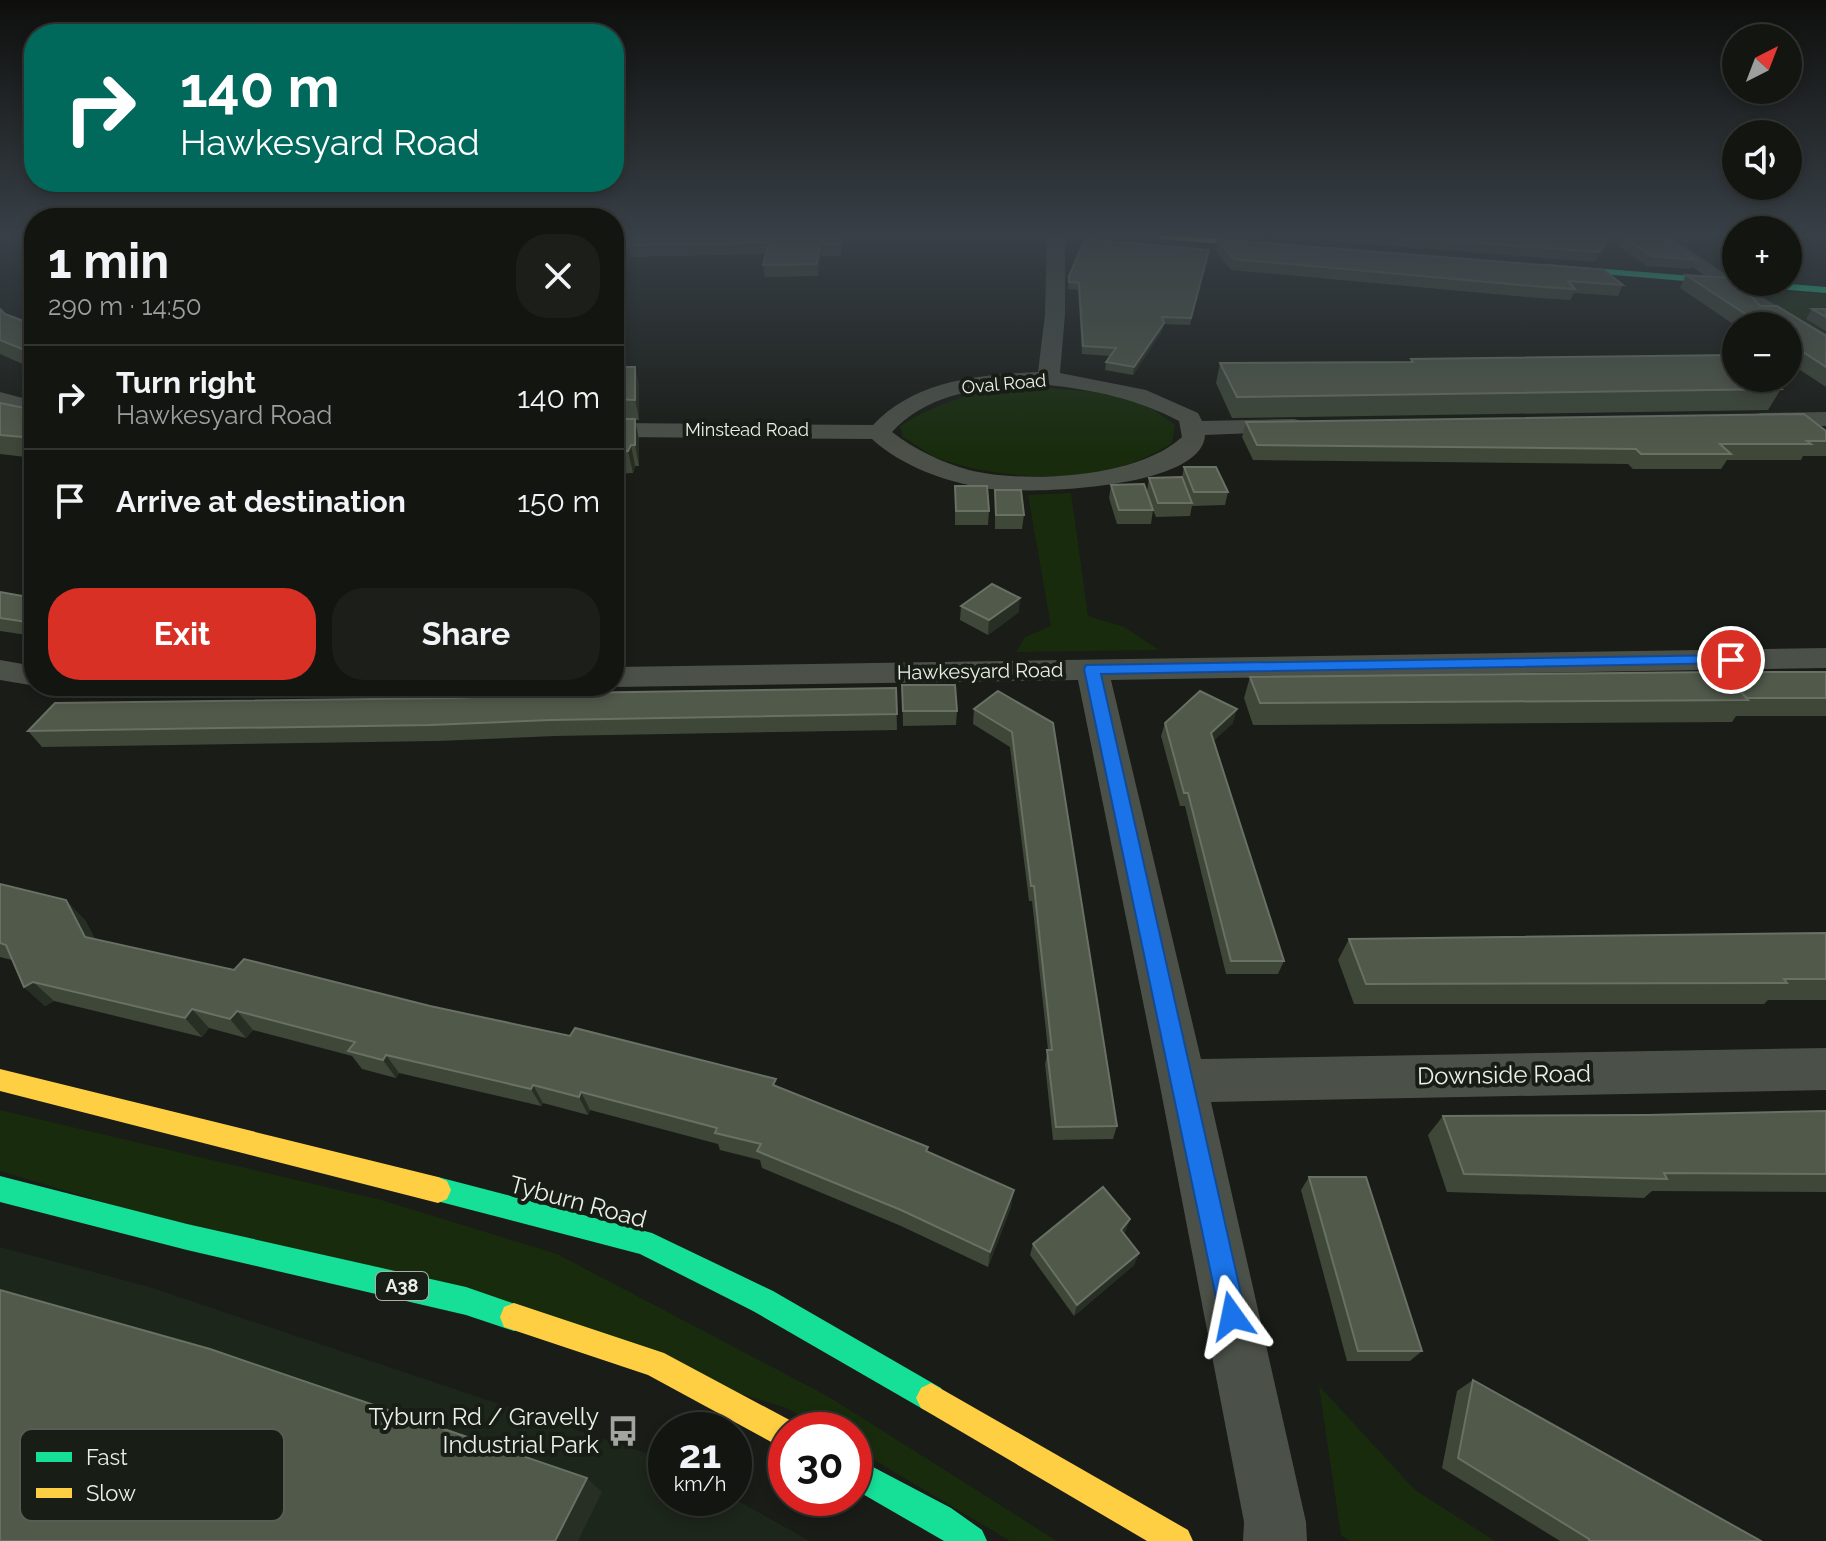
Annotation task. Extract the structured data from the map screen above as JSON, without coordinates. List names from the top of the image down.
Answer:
{
  "streets": {
    "main road": ["Tyburn Road", "A38"],
    "street": [
      "Oval Road",
      "Minstead Road",
      "Hawkesyard Road",
      "Downside Road"
    ]
  },
  "crossings": [
    ["Oval Road", "Minstead Road"]
  ],
  "places": {
    "bus stop": ["Tyburn Rd / Gravelly Industrial Park"]
  },
  "legend": ["Fast", "Slow"],
  "north": "top right",
  "page": {
    "map_buttons": ["+", "−"],
    "turn": ["140 m", "Hawkesyard Road"],
    "heading": ["1 min", "290 m · 14:50"],
    "list": [
      {
        "name": "Turn right",
        "note": "Hawkesyard Road",
        "value": "140 m"
      },
      {
        "name": "Arrive at destination",
        "value": "150 m"
      }
    ],
    "buttons": ["Exit", "Share"],
    "speed": "21 km/h",
    "limit": "30"
  }
}
